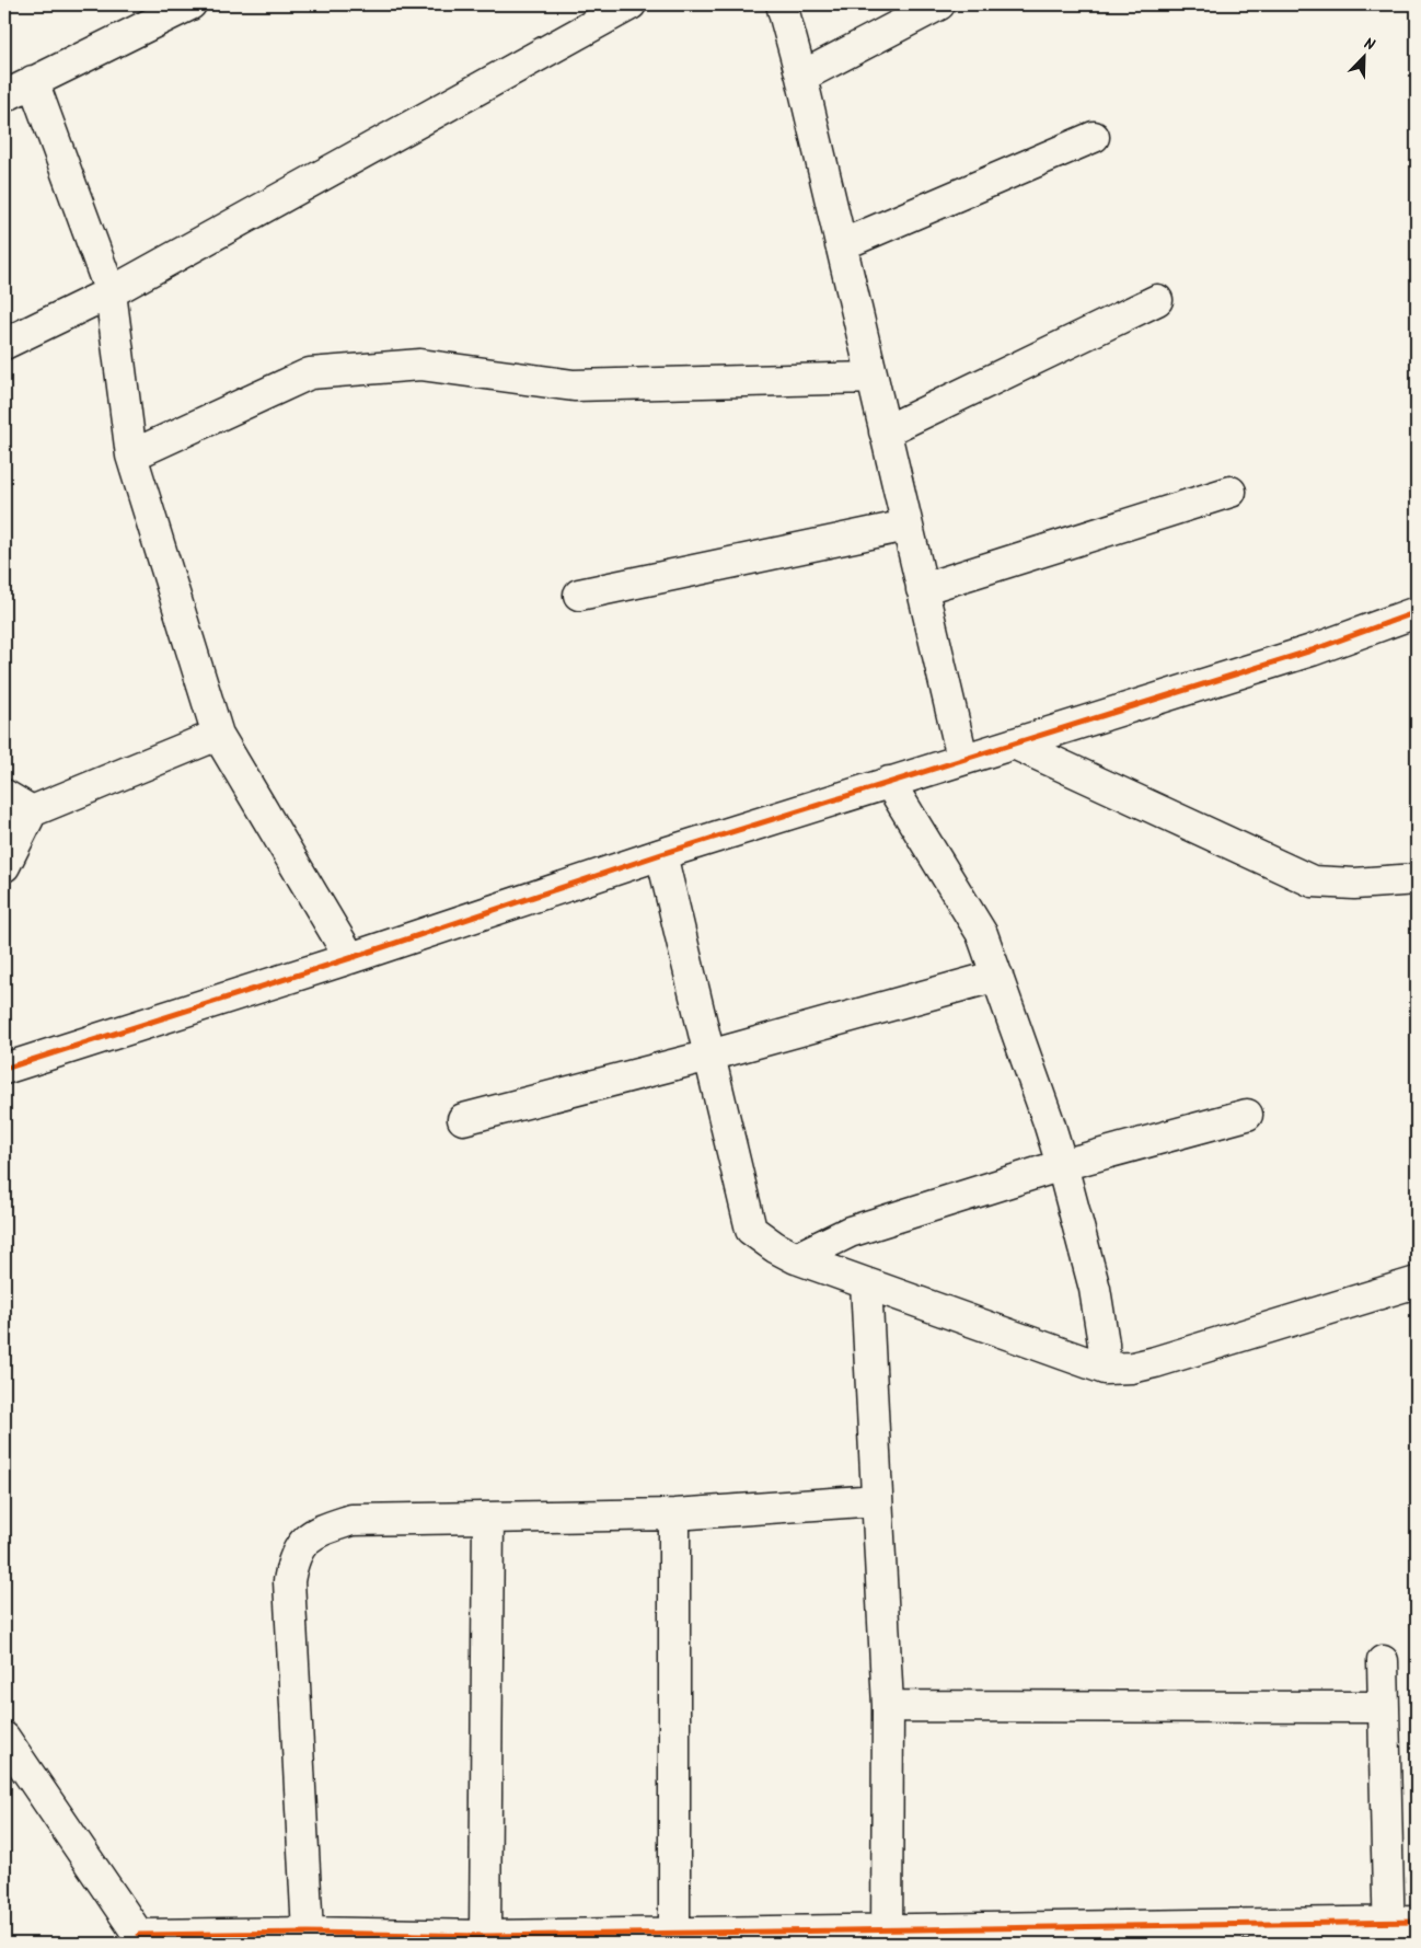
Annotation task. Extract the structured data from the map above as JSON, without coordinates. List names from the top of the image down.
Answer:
{
  "north": "top right"
}
